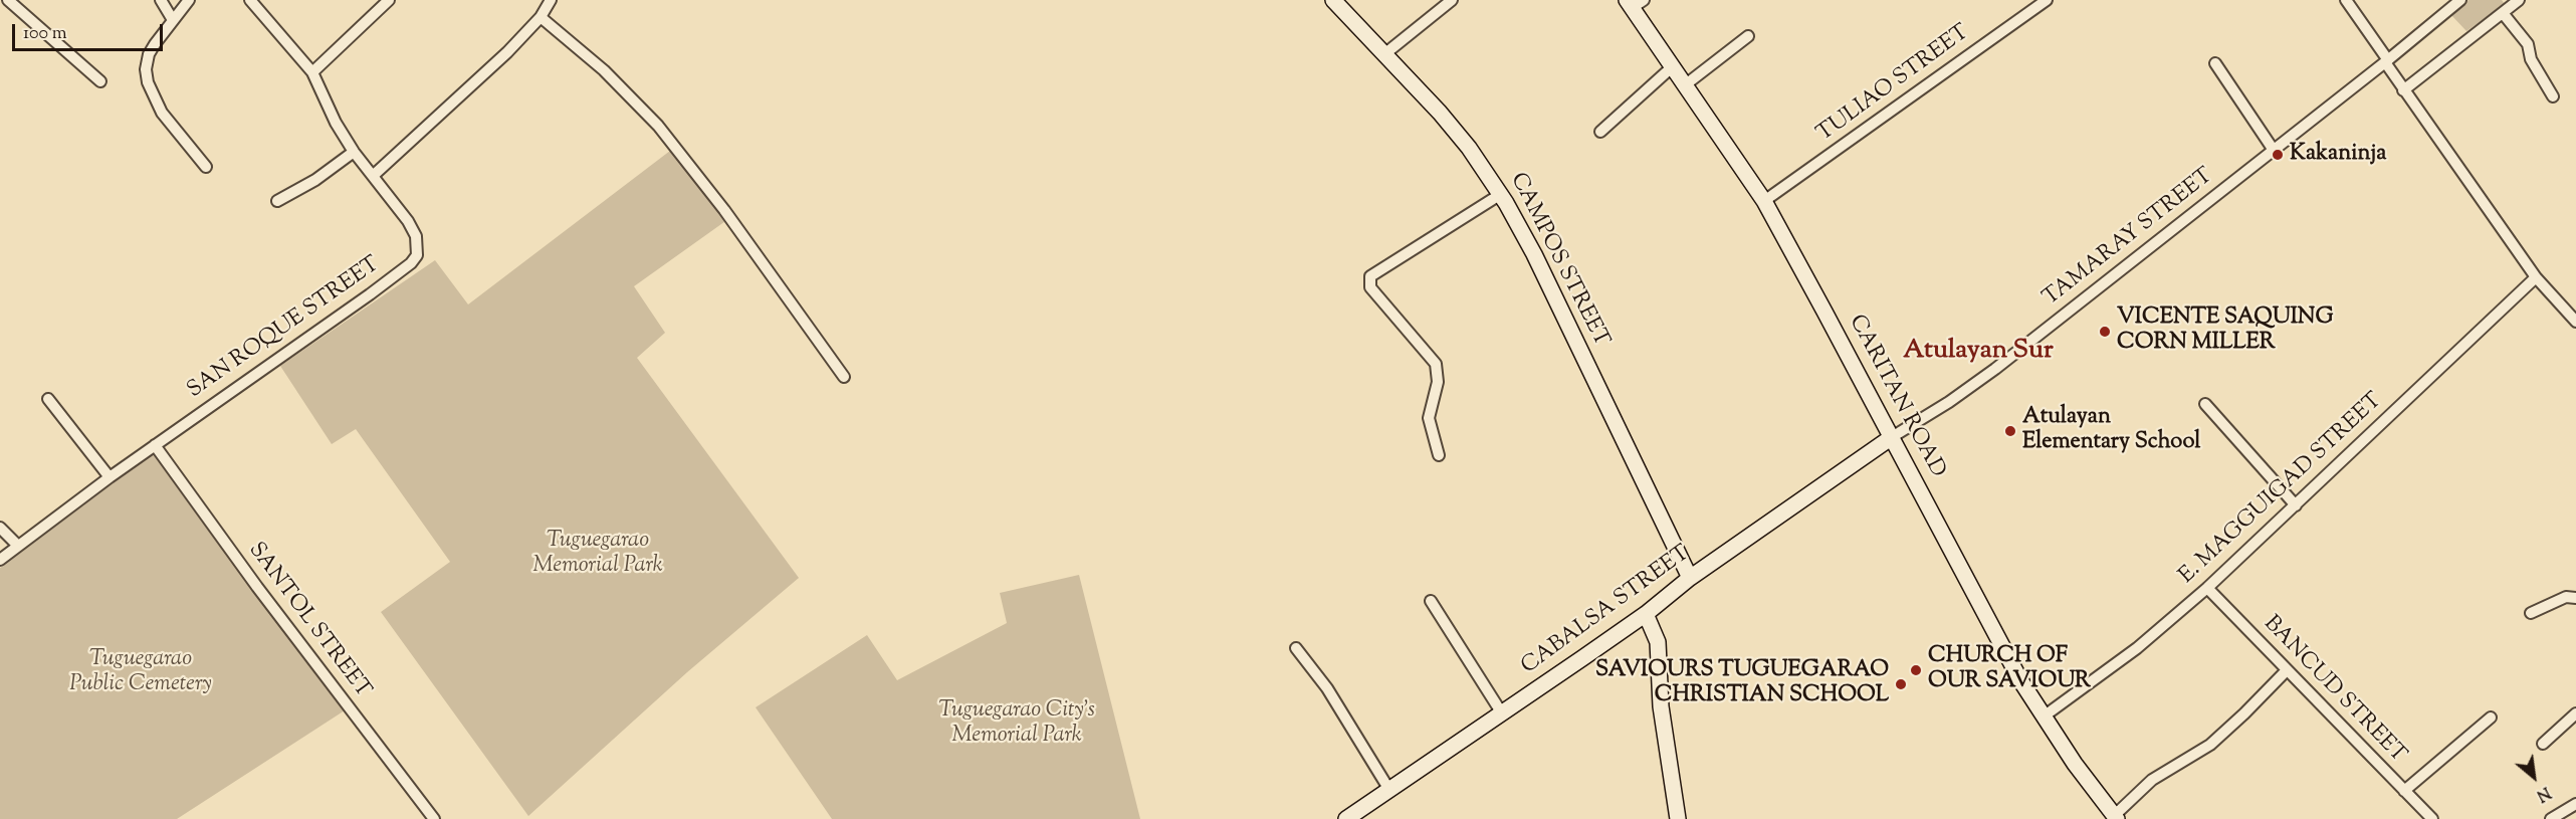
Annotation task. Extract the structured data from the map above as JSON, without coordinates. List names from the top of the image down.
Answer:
{
  "streets": {
    "street": [
      "TULIAO STREET",
      "TAMARAY STREET",
      "CAMPOS STREET",
      "SAN ROQUE STREET",
      "CARITAN ROAD",
      "E. MAGGUIGAD STREET",
      "CABALSA STREET",
      "SANTOL STREET",
      "BANCUD STREET"
    ]
  },
  "crossings": [
    ["TULIAO STREET", "CARITAN ROAD"],
    ["TAMARAY STREET", "CARITAN ROAD"],
    ["TAMARAY STREET", "CABALSA STREET"],
    ["CAMPOS STREET", "CABALSA STREET"],
    ["SAN ROQUE STREET", "SANTOL STREET"],
    ["CARITAN ROAD", "E. MAGGUIGAD STREET"],
    ["CARITAN ROAD", "CABALSA STREET"],
    ["E. MAGGUIGAD STREET", "BANCUD STREET"]
  ],
  "districts": ["Atulayan Sur"],
  "parks": ["Tuguegarao Memorial Park", "Tuguegarao Public Cemetery", "Tuguegarao City's Memorial Park"],
  "places": [
    "Kakaninja",
    "VICENTE SAQUING CORN MILLER",
    "Atulayan Elementary School",
    "CHURCH OF OUR SAVIOUR",
    "SAVIOURS TUGUEGARAO CHRISTIAN SCHOOL"
  ],
  "scale_bar": "100 m",
  "north": "bottom right"
}
